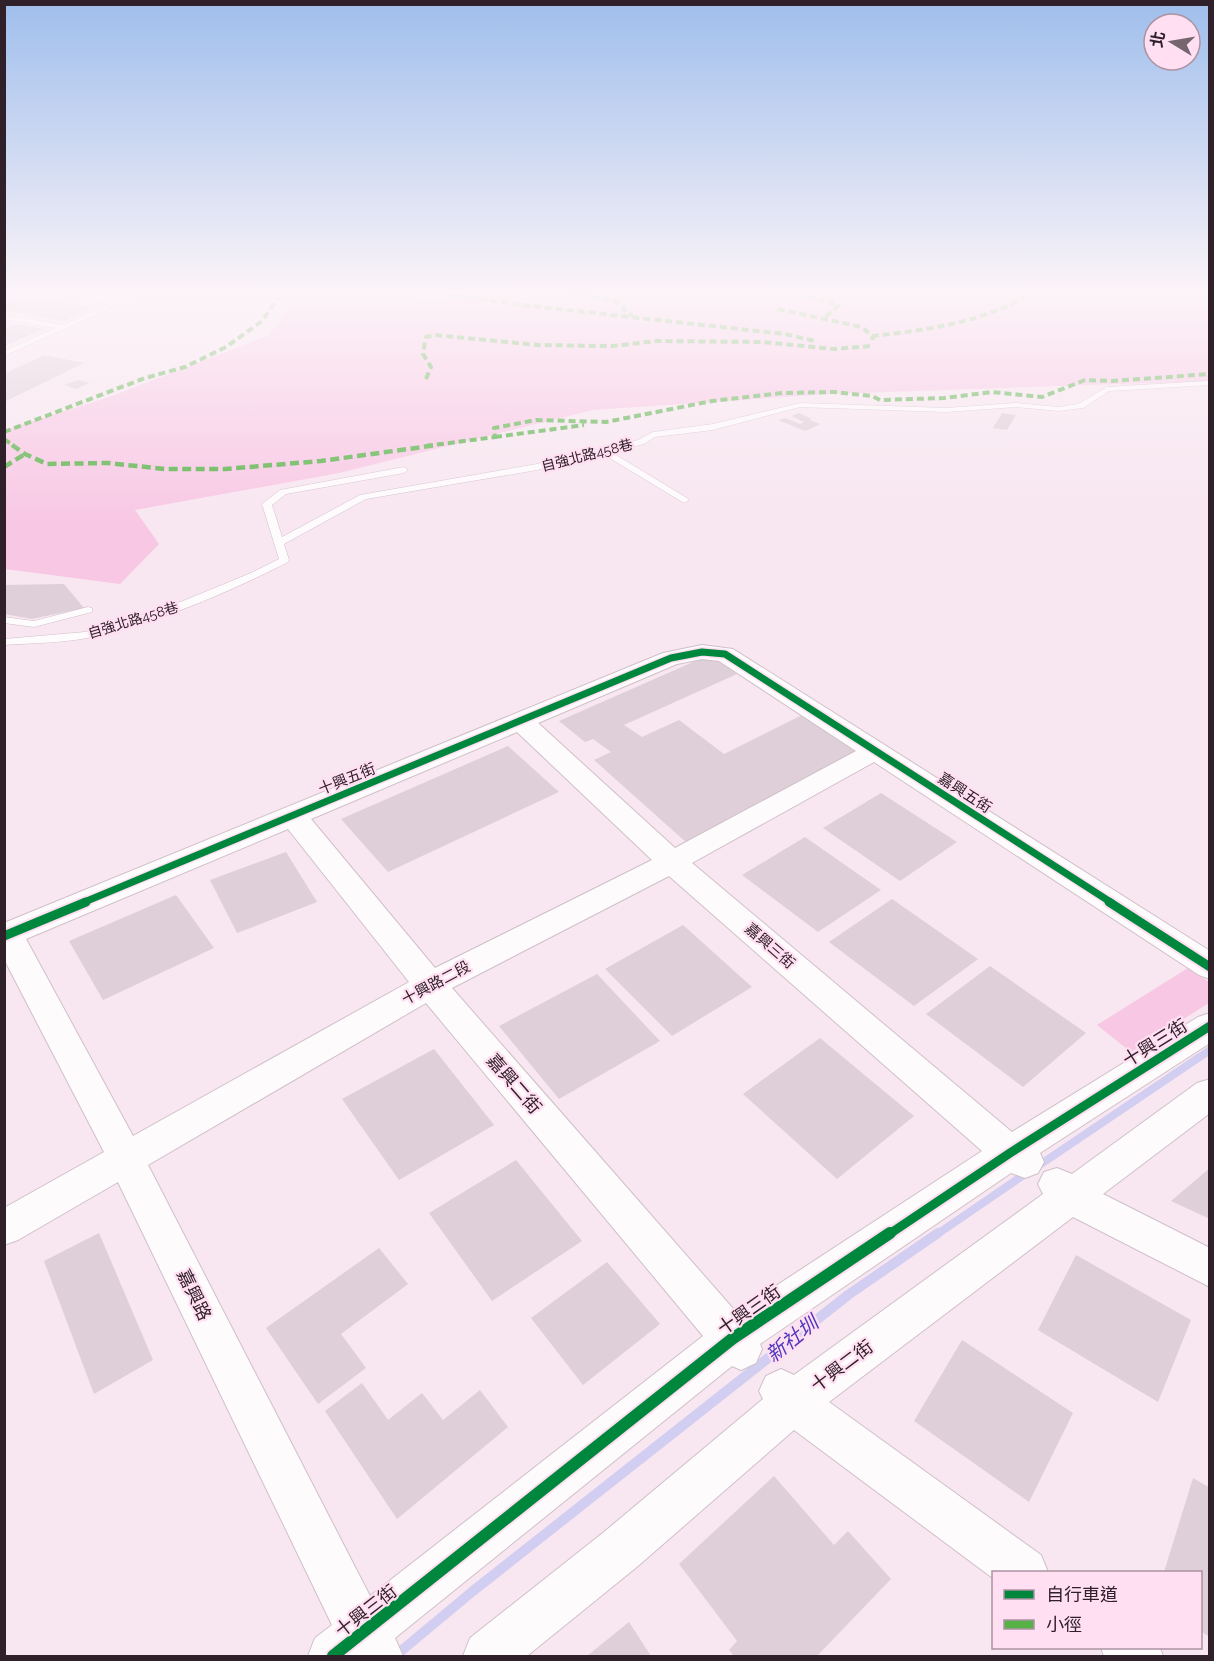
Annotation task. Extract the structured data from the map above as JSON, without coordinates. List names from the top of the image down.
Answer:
{
  "streets": {
    "street": [
      "十興五街",
      "嘉興五街",
      "嘉興三街",
      "十興路二段",
      "十興三街",
      "嘉興二街",
      "嘉興路",
      "十興二街"
    ],
    "lane": ["自強北路458巷"]
  },
  "crossings": [
    ["十興五街", "嘉興五街"],
    ["十興五街", "嘉興三街"],
    ["十興五街", "嘉興二街"],
    ["十興五街", "嘉興路"],
    ["嘉興五街", "十興路二段"],
    ["嘉興三街", "十興路二段"],
    ["嘉興三街", "十興三街"],
    ["十興路二段", "嘉興二街"],
    ["十興路二段", "嘉興路"],
    ["十興三街", "嘉興二街"],
    ["十興三街", "嘉興路"]
  ],
  "water": ["新社圳"],
  "legend": ["自行車道", "小徑"],
  "north": "left"
}
